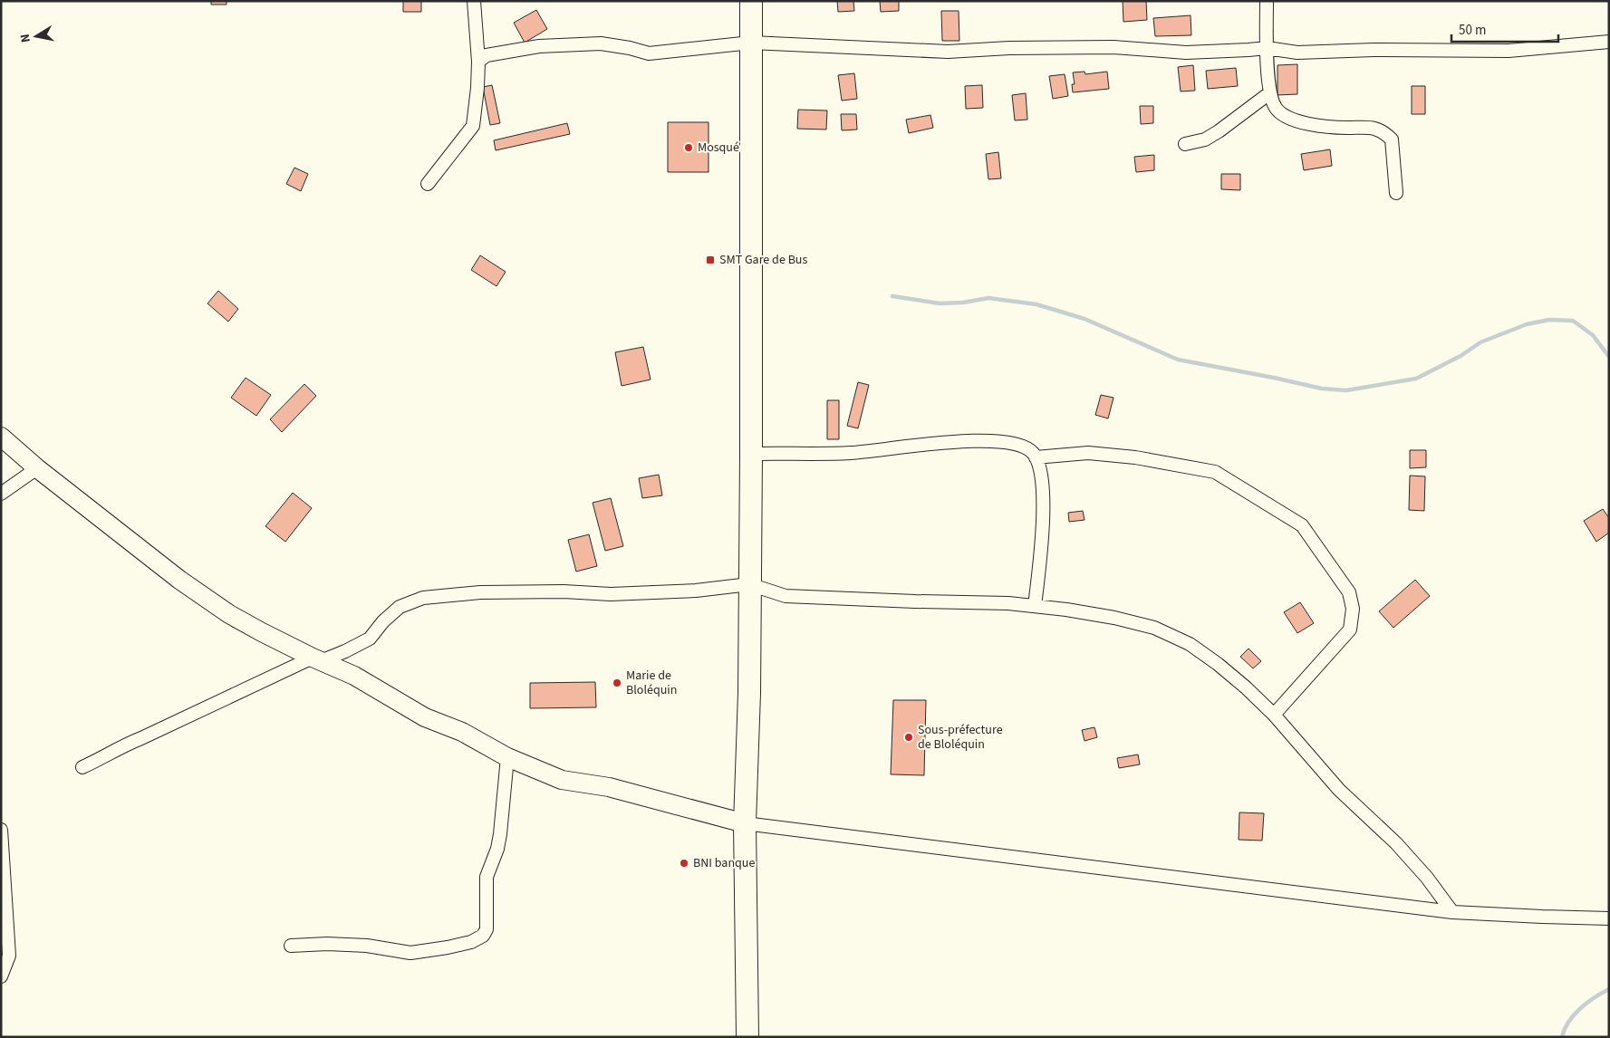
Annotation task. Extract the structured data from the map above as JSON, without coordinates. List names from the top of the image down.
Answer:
{
  "places": {
    "other": [
      "Mosqué",
      "Marie de Bloléquin",
      "Sous-préfecture de Bloléquin",
      "BNI banque"
    ],
    "transit": ["SMT Gare de Bus"]
  },
  "scale_bar": "50 m",
  "north": "left"
}
